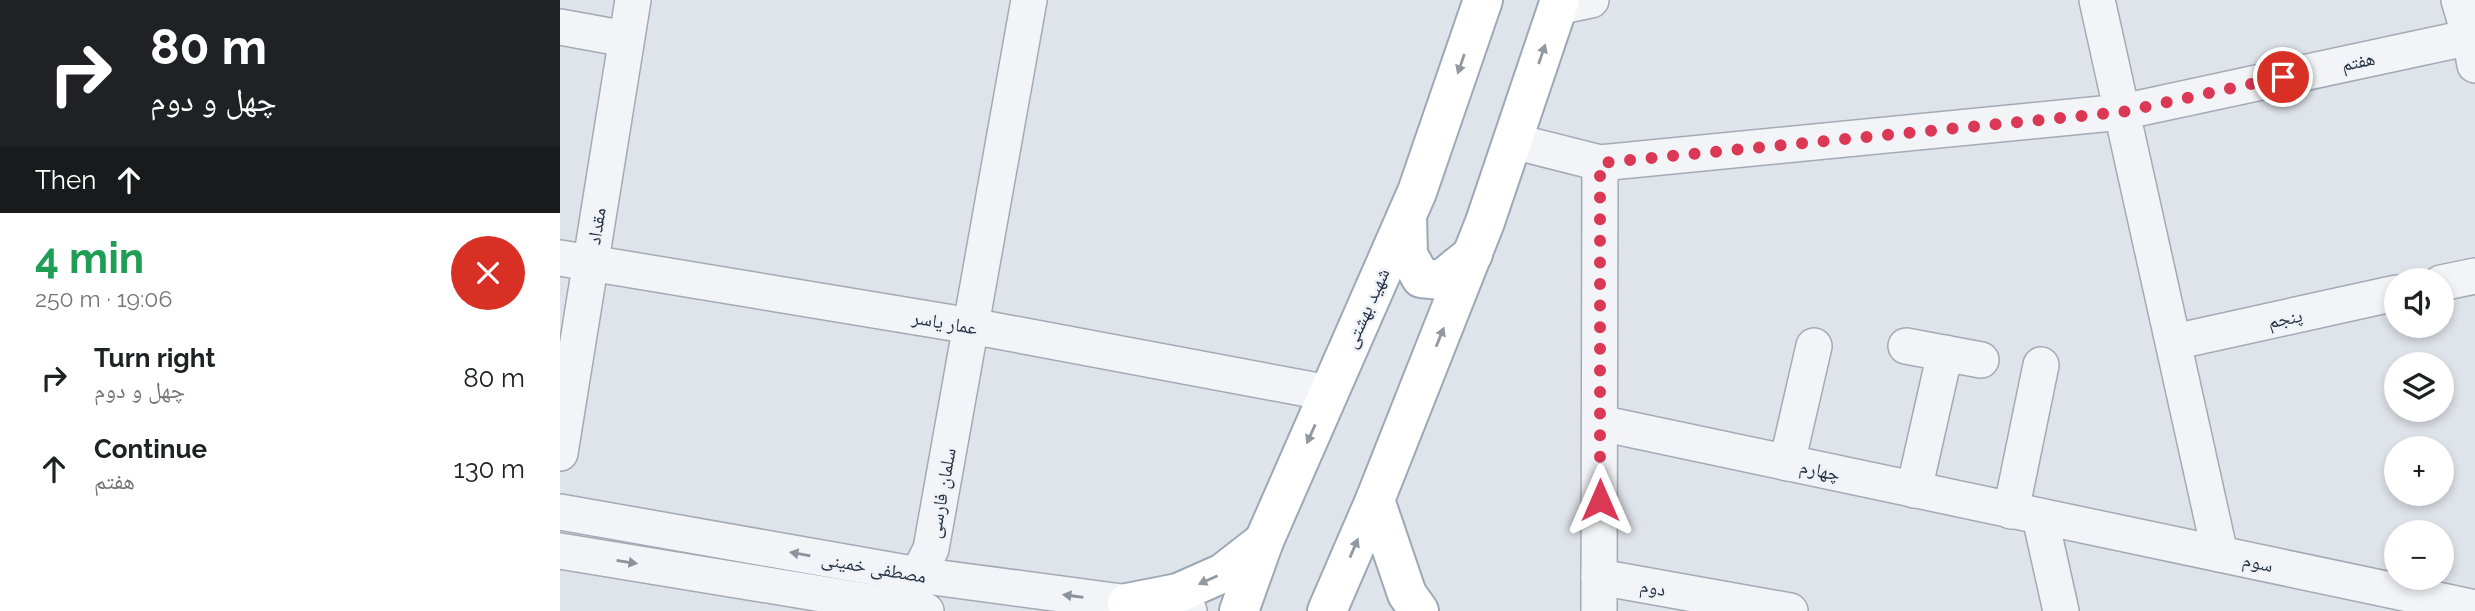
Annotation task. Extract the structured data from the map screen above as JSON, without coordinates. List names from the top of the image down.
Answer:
{
  "streets": {
    "main road": ["شهید بهشتی"],
    "street": [
      "هفتم",
      "مقداد",
      "پنجم",
      "عمار یاسر",
      "چهارم",
      "سلمان فارسی",
      "سوم",
      "مصطفی خمینی",
      "دوم"
    ]
  },
  "crossings": [
    ["مقداد", "عمار یاسر"],
    ["شهید بهشتی", "عمار یاسر"],
    ["عمار یاسر", "سلمان فارسی"],
    ["چهارم", "سوم"],
    ["سلمان فارسی", "مصطفی خمینی"]
  ],
  "page": {
    "turn": ["80 m", "چهل و دوم"],
    "then": "Then",
    "heading": ["4 min", "250 m · 19:06"],
    "map_buttons": ["+", "−"],
    "list": [
      {
        "name": "Turn right",
        "note": "چهل و دوم",
        "value": "80 m"
      },
      {
        "name": "Continue",
        "note": "هفتم",
        "value": "130 m"
      }
    ]
  }
}
